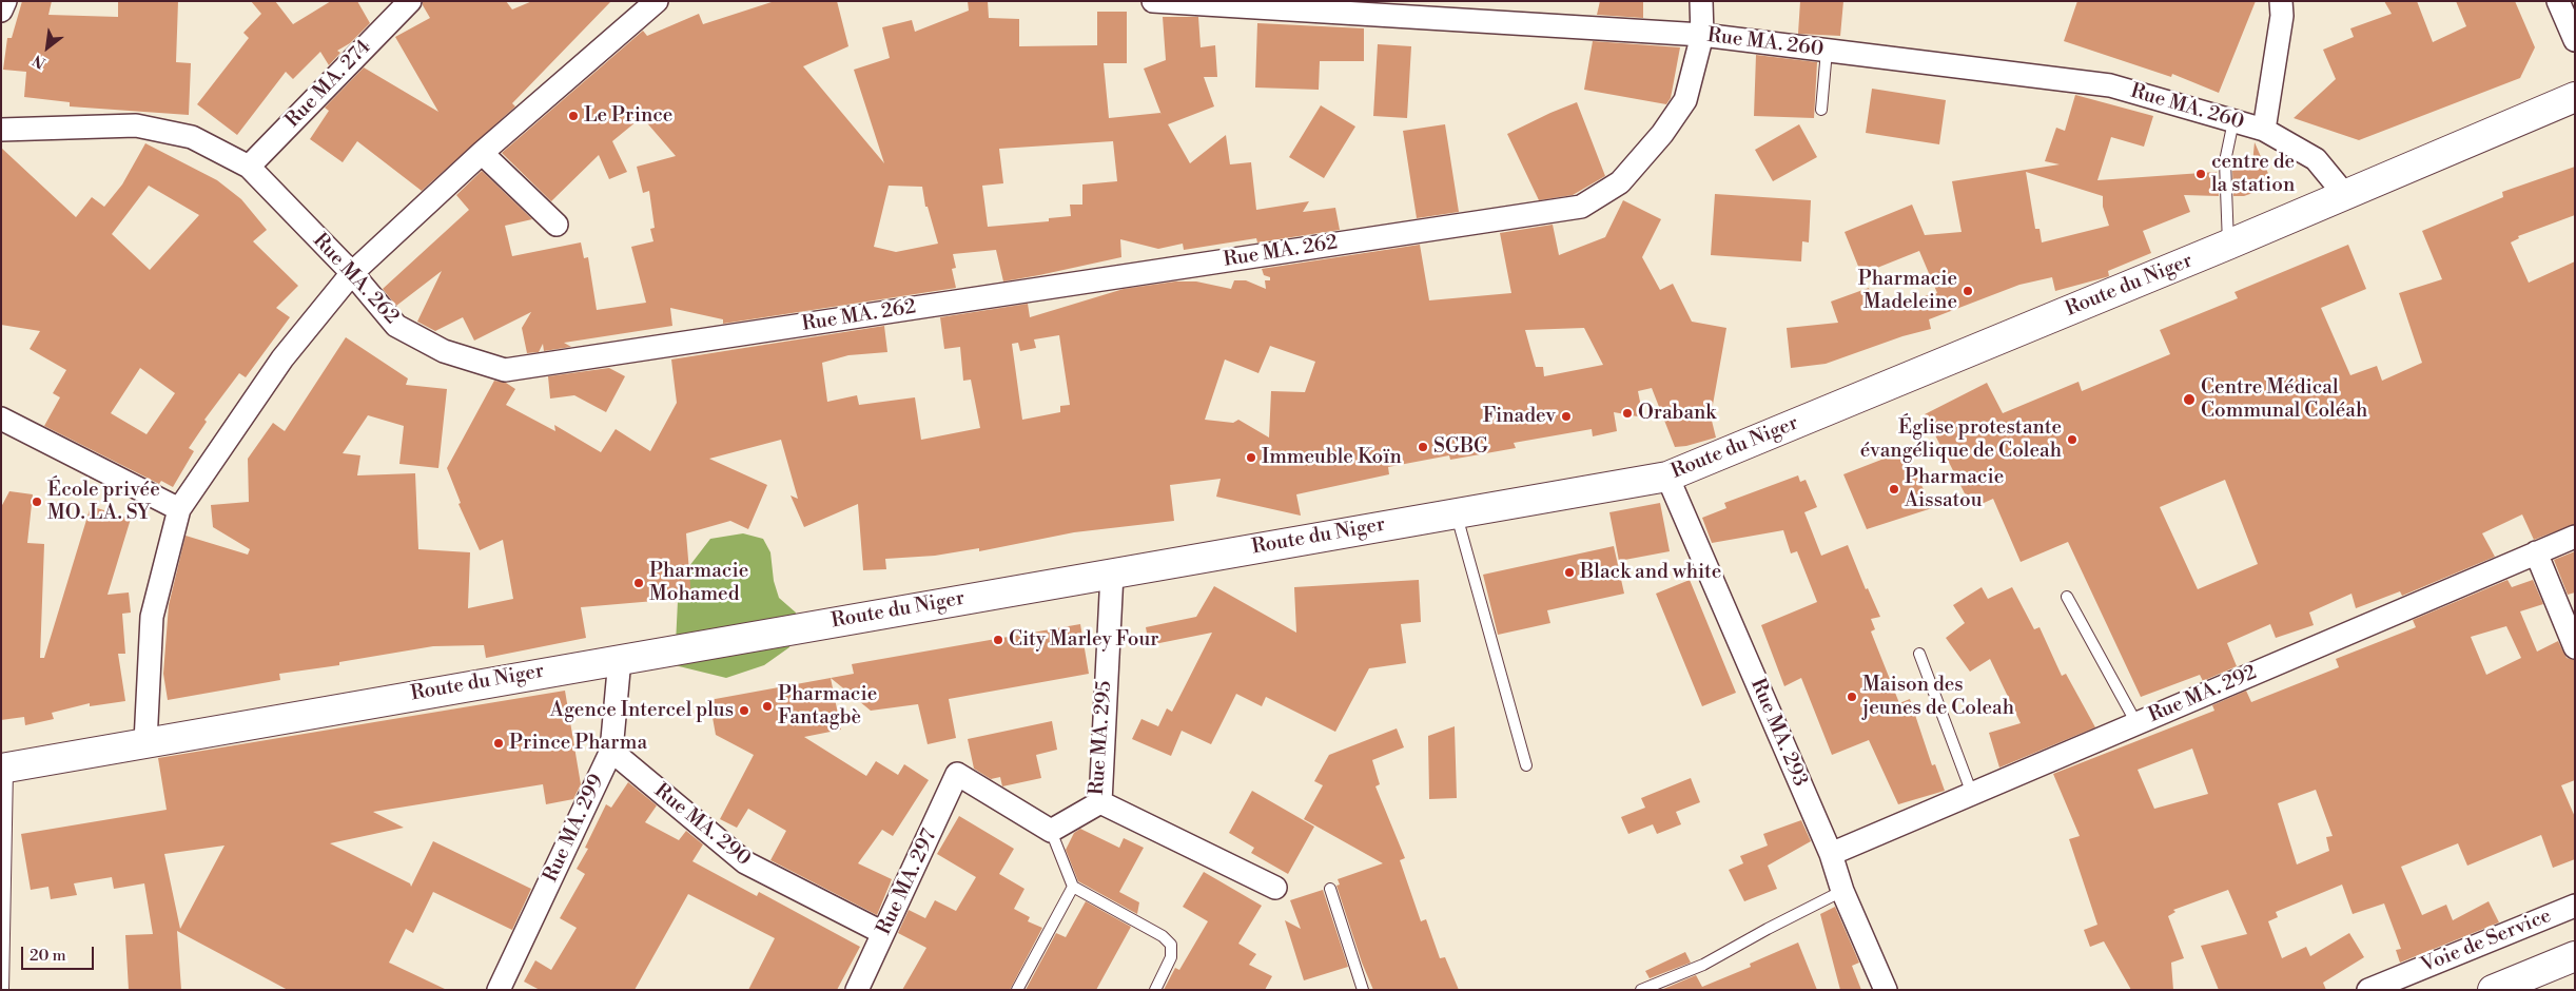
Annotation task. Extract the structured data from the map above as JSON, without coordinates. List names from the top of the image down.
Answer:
{
  "streets": {
    "main road": ["Route du Niger"],
    "street": [
      "Rue MA. 260",
      "Rue MA. 274",
      "Rue MA. 262",
      "Rue MA. 292",
      "Rue MA. 293",
      "Rue MA. 295",
      "Rue MA. 290",
      "Rue MA. 299",
      "Rue MA. 297",
      "Voie de Service"
    ]
  },
  "crossings": [
    ["Rue MA. 260", "Rue MA. 262"],
    ["Rue MA. 260", "Route du Niger"],
    ["Rue MA. 274", "Rue MA. 262"],
    ["Route du Niger", "Rue MA. 293"],
    ["Route du Niger", "Rue MA. 295"],
    ["Route du Niger", "Rue MA. 299"],
    ["Rue MA. 292", "Rue MA. 293"],
    ["Rue MA. 295", "Rue MA. 297"],
    ["Rue MA. 290", "Rue MA. 299"],
    ["Rue MA. 290", "Rue MA. 297"]
  ],
  "places": [
    "Le Prince",
    "centre de la station",
    "Pharmacie Madeleine",
    "Centre Médical Communal Coléah",
    "Orabank",
    "Finadev",
    "Église protestante évangélique de Coleah",
    "SGBG",
    "Immeuble Koïn",
    "Pharmacie Aissatou",
    "École privée MO. LA. SY",
    "Black and white",
    "Pharmacie Mohamed",
    "City Marley Four",
    "Maison des jeunes de Coleah",
    "Pharmacie Fantagbè",
    "Agence Intercel plus",
    "Prince Pharma"
  ],
  "scale_bar": "20 m",
  "north": "bottom left"
}
